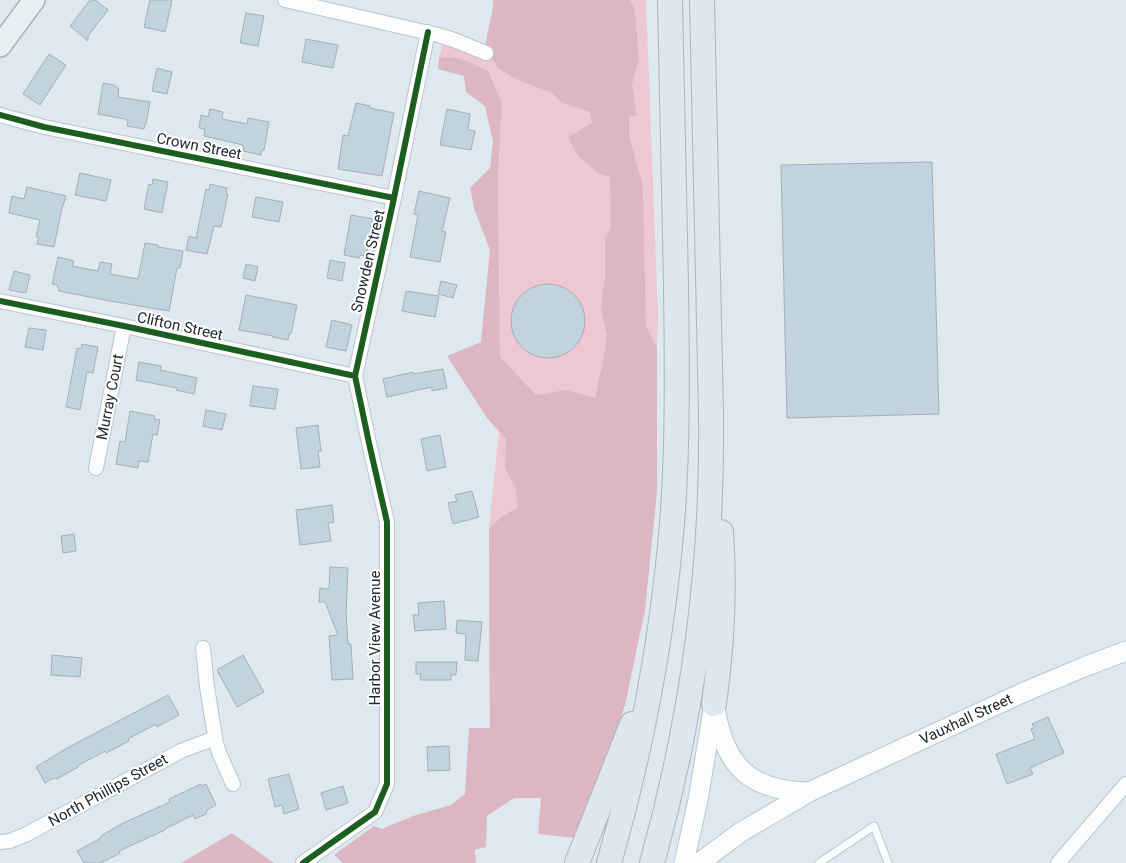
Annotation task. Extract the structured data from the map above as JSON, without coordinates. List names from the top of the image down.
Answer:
{
  "streets": {
    "main road": ["Vauxhall Street"],
    "street": [
      "Crown Street",
      "Snowden Street",
      "Clifton Street",
      "Murray Court",
      "Harbor View Avenue",
      "North Phillips Street"
    ]
  },
  "crossings": [
    ["Crown Street", "Snowden Street"],
    ["Snowden Street", "Clifton Street"],
    ["Snowden Street", "Harbor View Avenue"],
    ["Clifton Street", "Murray Court"],
    ["Clifton Street", "Harbor View Avenue"]
  ]
}
